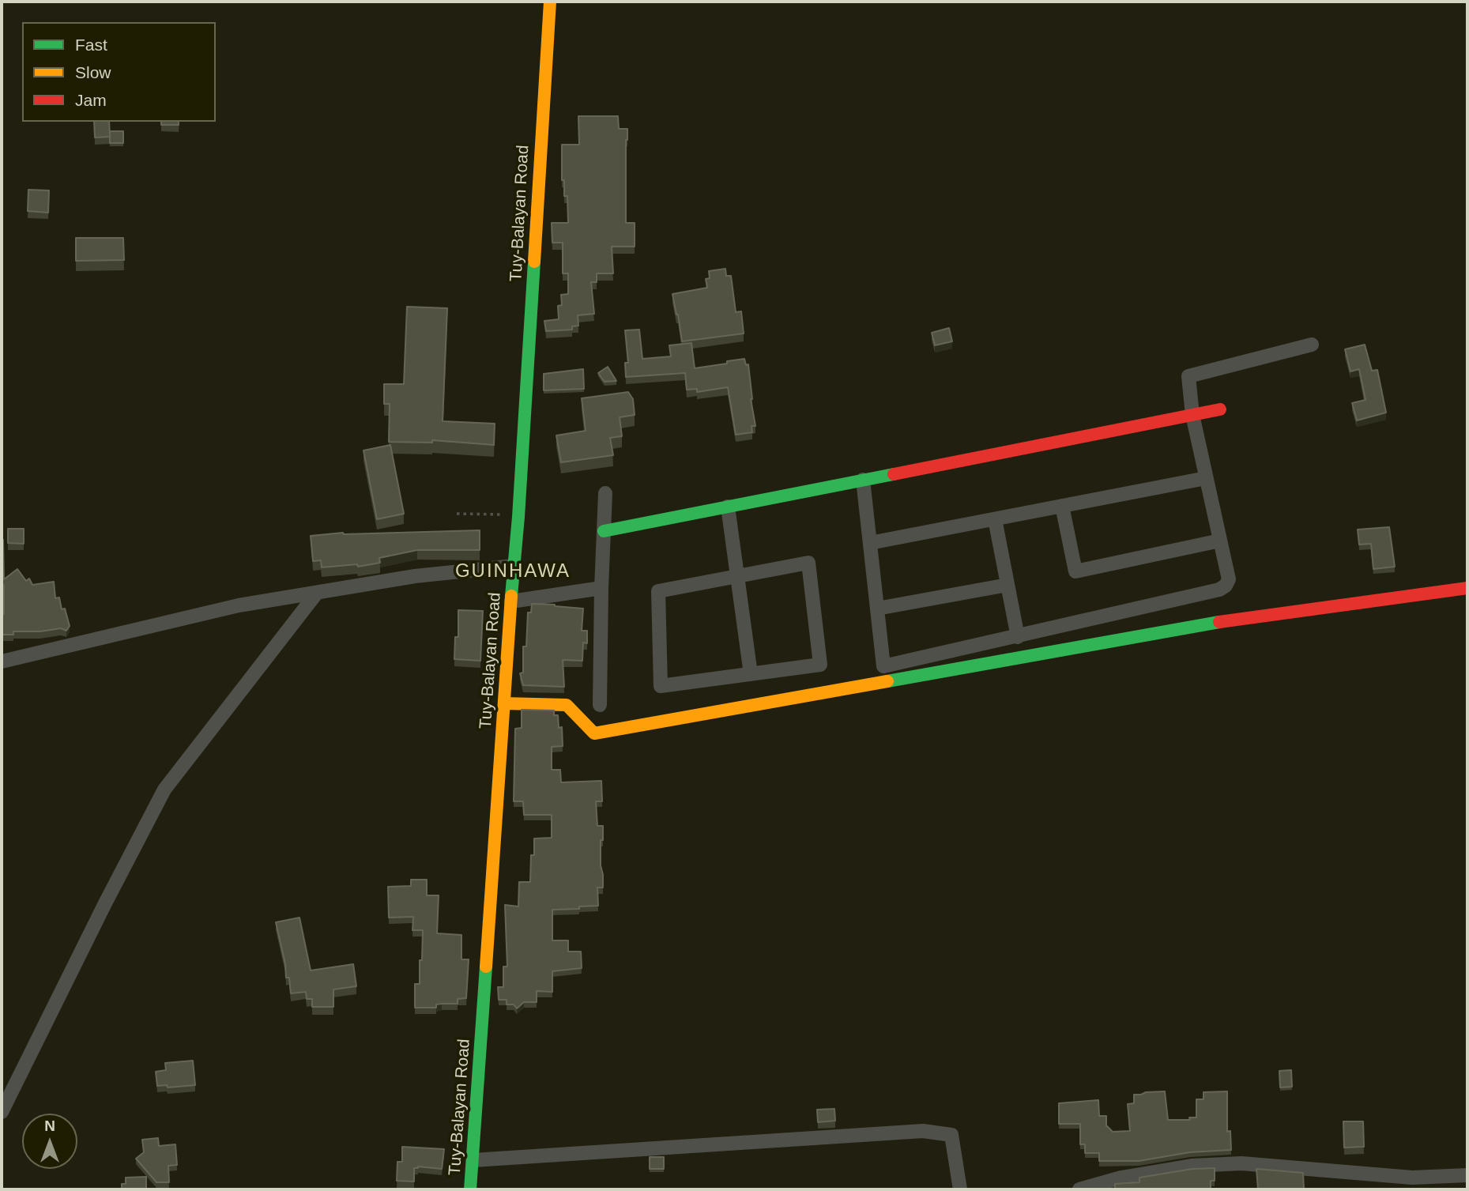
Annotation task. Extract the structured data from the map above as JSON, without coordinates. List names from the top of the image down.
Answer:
{
  "streets": {
    "street": ["Tuy-Balayan Road"]
  },
  "districts": ["GUINHAWA"],
  "legend": ["Fast", "Slow", "Jam"],
  "north": "top"
}
